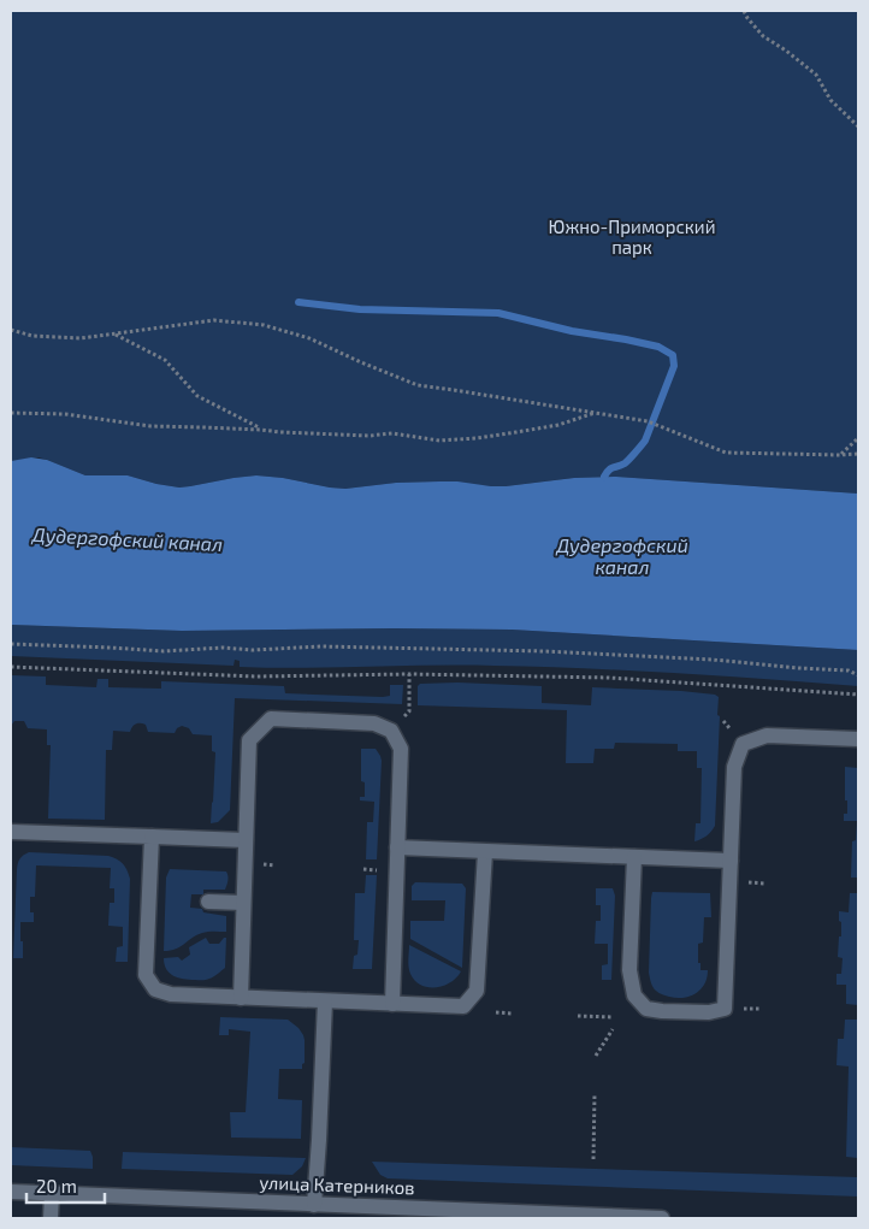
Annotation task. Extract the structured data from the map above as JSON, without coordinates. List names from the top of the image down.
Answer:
{
  "streets": {
    "street": ["улица Катерников"]
  },
  "water": ["Дудергофский канал"],
  "parks": ["Южно-Приморский парк"],
  "scale_bar": "20 m"
}
